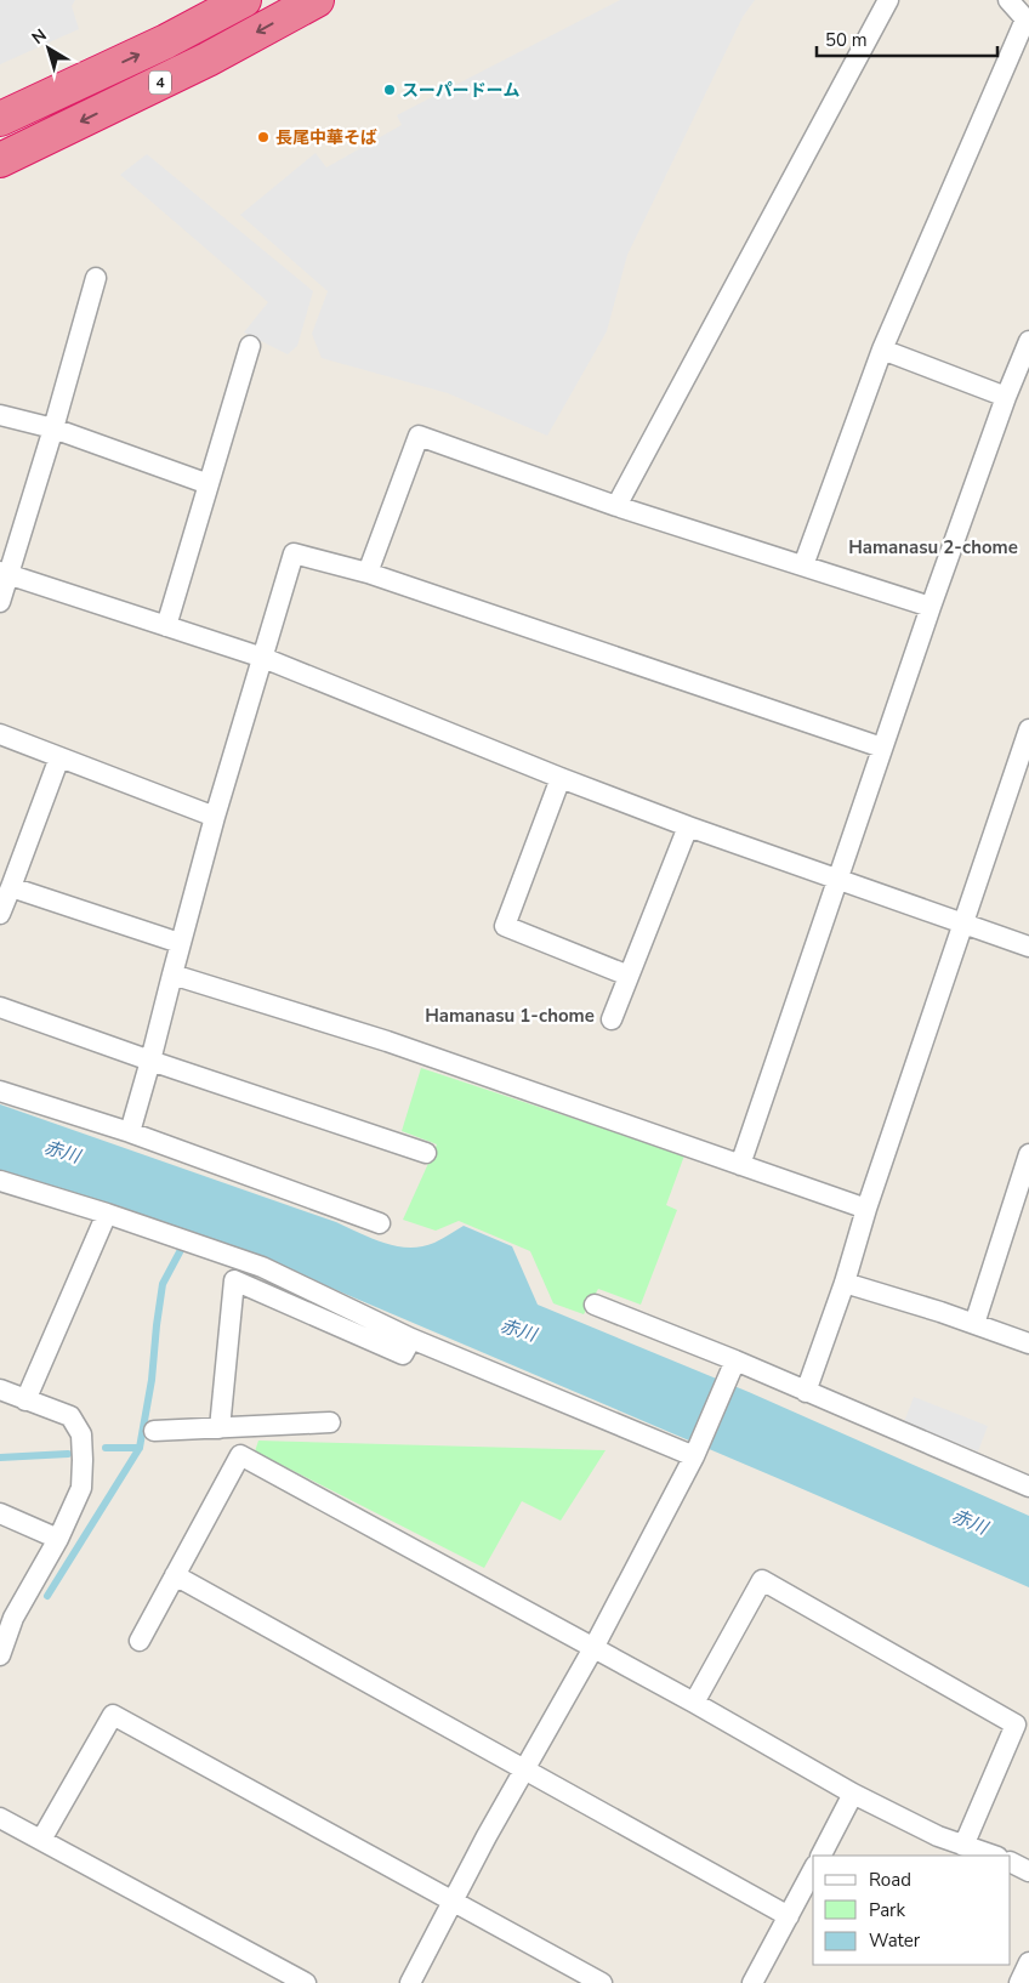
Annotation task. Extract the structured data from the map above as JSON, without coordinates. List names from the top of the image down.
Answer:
{
  "streets": {
    "highway": ["4"]
  },
  "districts": ["Hamanasu 2-chome", "Hamanasu 1-chome"],
  "water": ["赤川"],
  "places": ["スーパードーム", "長尾中華そば"],
  "legend": ["Road", "Park", "Water"],
  "scale_bar": "50 m",
  "north": "top left"
}
